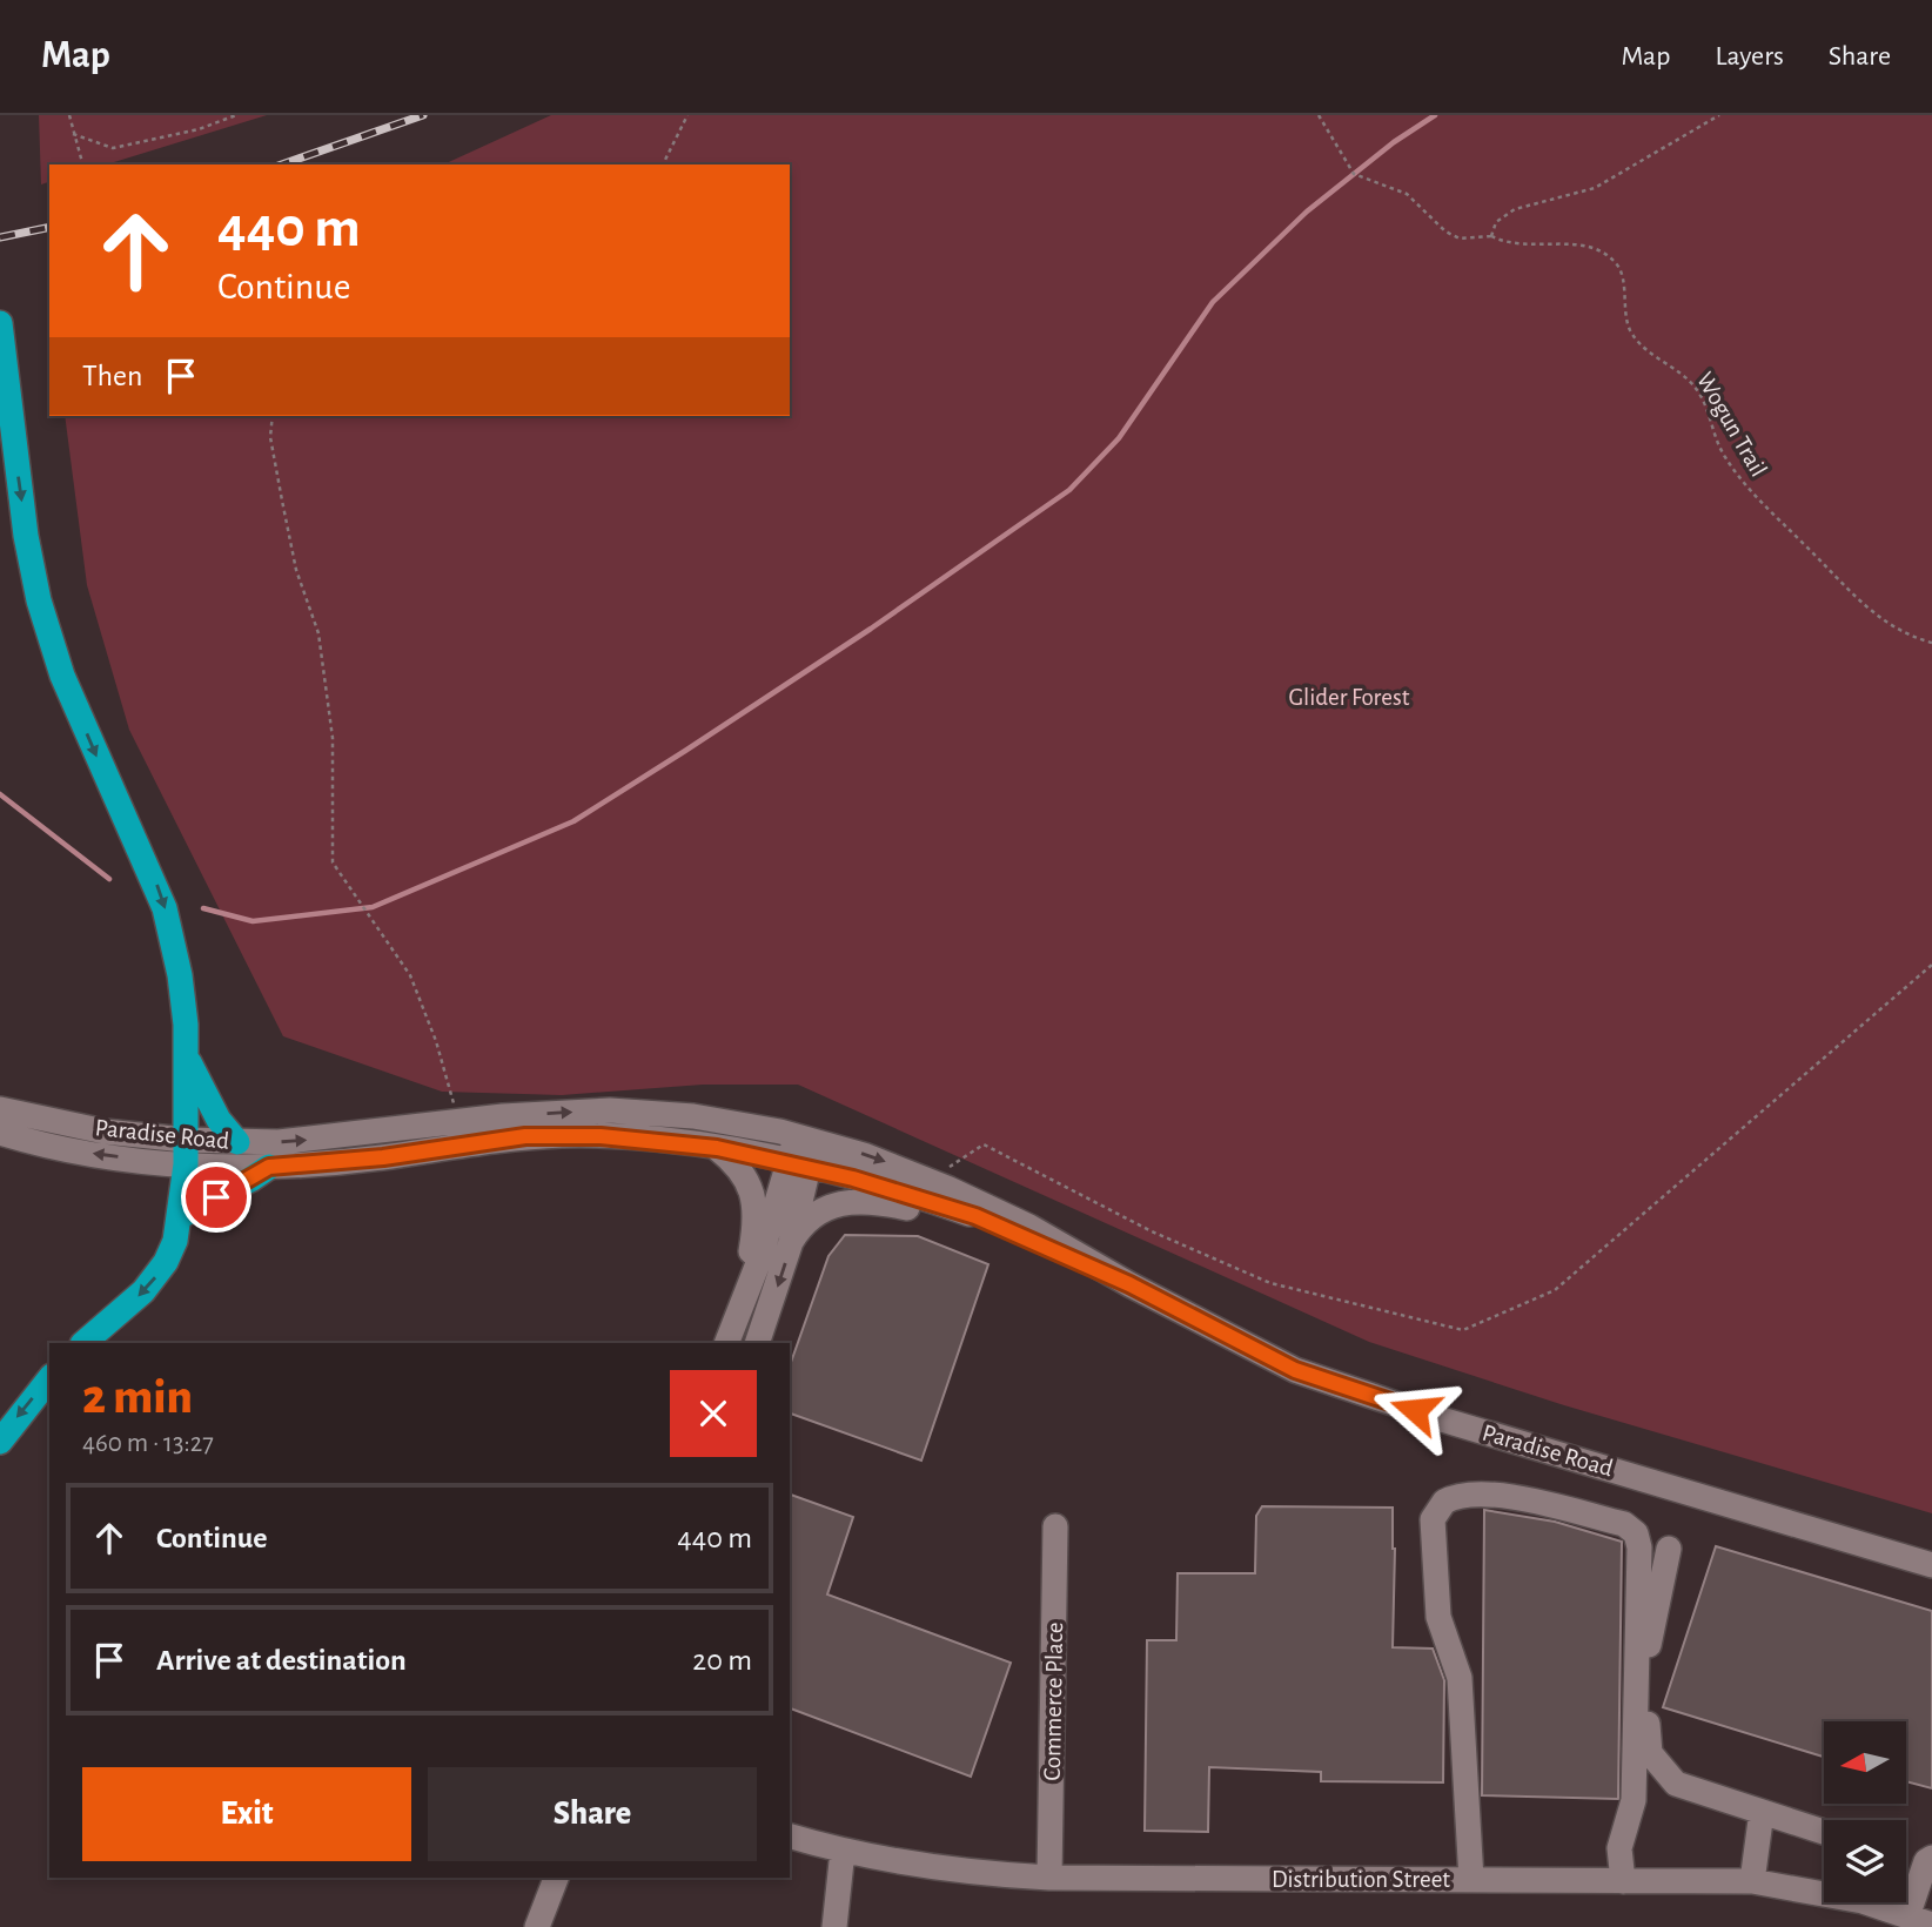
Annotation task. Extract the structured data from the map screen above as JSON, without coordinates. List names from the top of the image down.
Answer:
{
  "streets": {
    "street": ["Paradise Road", "Commerce Place", "Distribution Street"],
    "path": ["Wogun Trail"]
  },
  "crossings": [
    ["Commerce Place", "Distribution Street"]
  ],
  "parks": ["Glider Forest"],
  "north": "left",
  "page": {
    "header": "Map",
    "nav": ["Map", "Layers", "Share"],
    "turn": ["440 m", "Continue"],
    "then": "Then",
    "heading": ["2 min", "460 m · 13:27"],
    "list": [
      {
        "name": "Continue",
        "value": "440 m"
      },
      {
        "name": "Arrive at destination",
        "value": "20 m"
      }
    ],
    "buttons": ["Exit", "Share"]
  }
}
